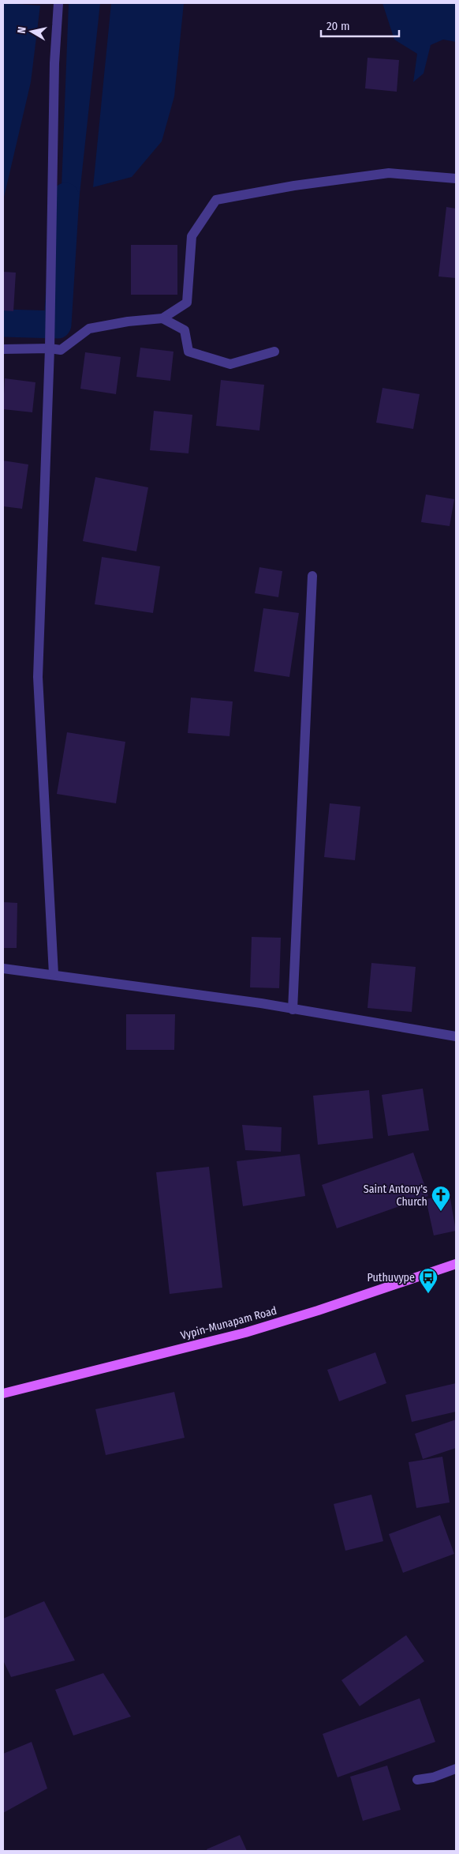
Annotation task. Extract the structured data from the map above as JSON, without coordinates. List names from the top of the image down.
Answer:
{
  "streets": {
    "main road": ["Vypin-Munapam Road"]
  },
  "places": {
    "church": ["Saint Antony's Church"],
    "bus stop": ["Puthuvype"]
  },
  "scale_bar": "20 m",
  "north": "left"
}
